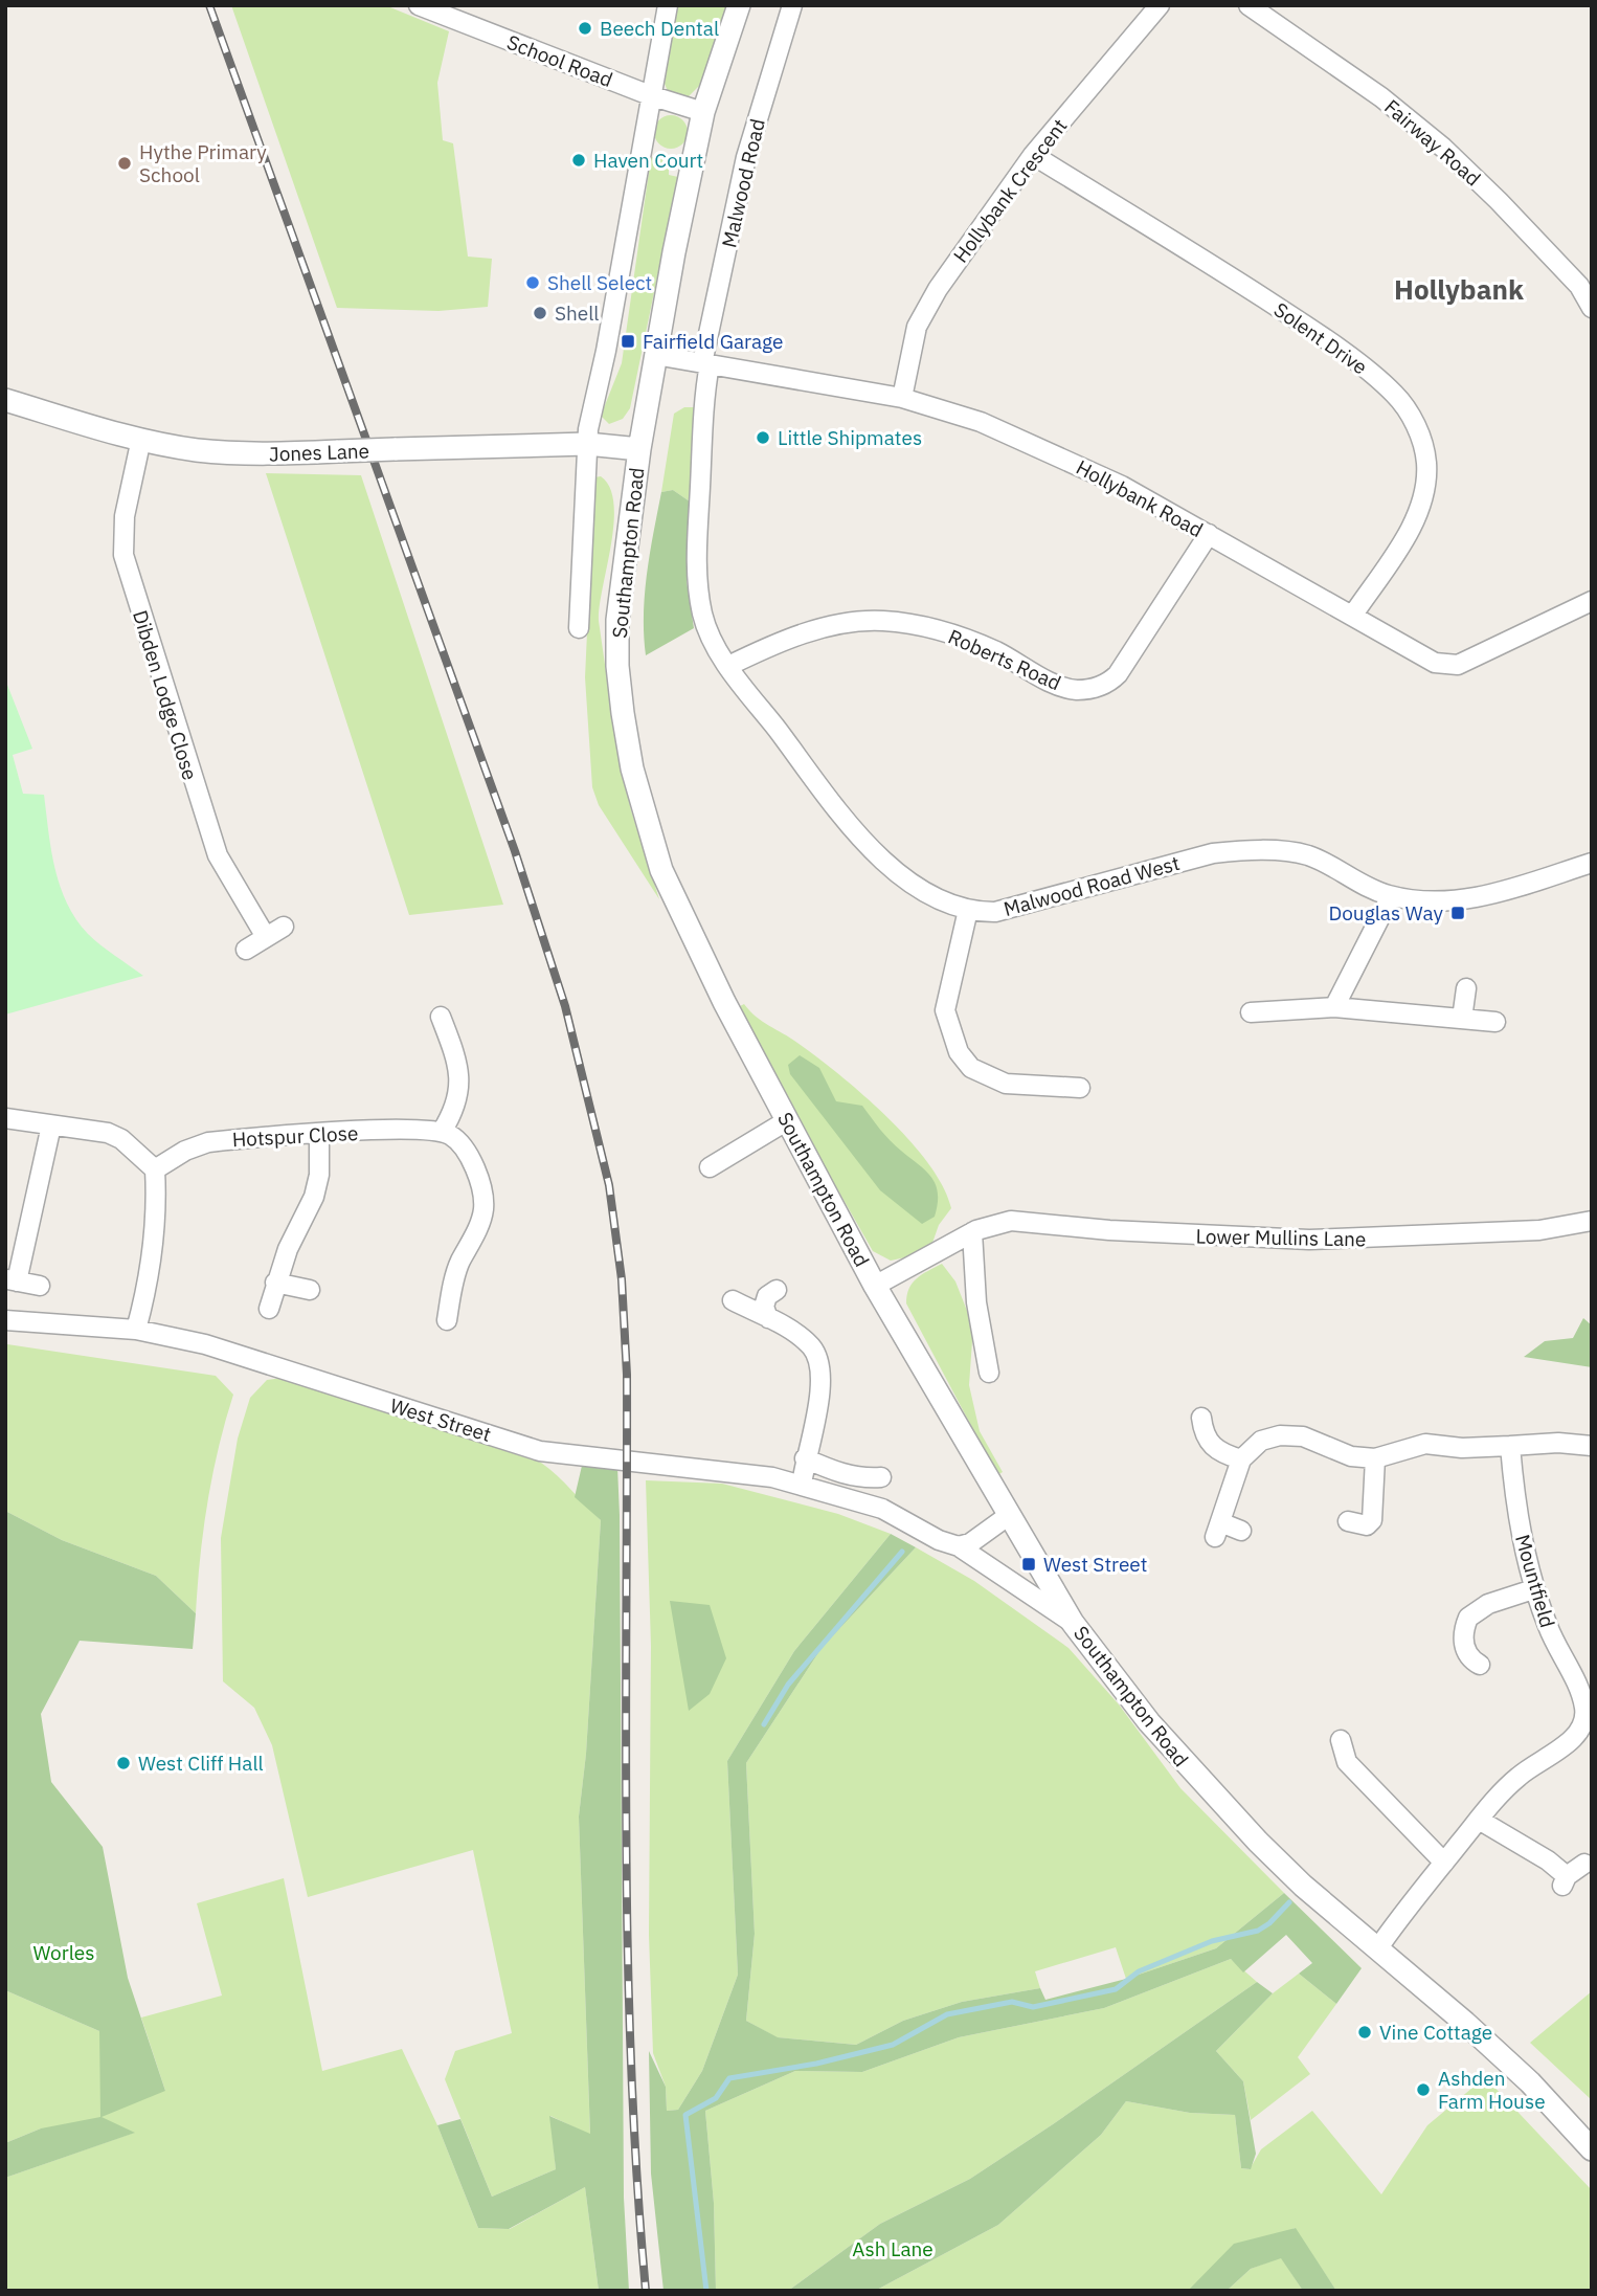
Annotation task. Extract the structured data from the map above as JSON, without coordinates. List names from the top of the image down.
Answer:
{
  "streets": {
    "street": [
      "School Road",
      "Fairway Road",
      "Malwood Road",
      "Hollybank Crescent",
      "Solent Drive",
      "Jones Lane",
      "Hollybank Road",
      "Southampton Road",
      "Roberts Road",
      "Dibden Lodge Close",
      "Malwood Road West",
      "Hotspur Close",
      "Lower Mullins Lane",
      "West Street",
      "Mountfield"
    ]
  },
  "crossings": [
    ["School Road", "Southampton Road"],
    ["Malwood Road", "Hollybank Road"],
    ["Malwood Road", "Malwood Road West"],
    ["Hollybank Crescent", "Solent Drive"],
    ["Hollybank Crescent", "Hollybank Road"],
    ["Solent Drive", "Hollybank Road"],
    ["Jones Lane", "Southampton Road"],
    ["Jones Lane", "Dibden Lodge Close"],
    ["Hollybank Road", "Southampton Road"],
    ["Hollybank Road", "Roberts Road"],
    ["Hollybank Road", "Malwood Road West"],
    ["Southampton Road", "Lower Mullins Lane"],
    ["Southampton Road", "West Street"],
    ["Southampton Road", "Mountfield"],
    ["Roberts Road", "Malwood Road West"]
  ],
  "districts": ["Hollybank"],
  "parks": ["Worles", "Ash Lane"],
  "places": {
    "other": [
      "Beech Dental",
      "Haven Court",
      "Hythe Primary School",
      "Shell Select",
      "Shell",
      "Little Shipmates",
      "West Cliff Hall",
      "Vine Cottage",
      "Ashden Farm House"
    ],
    "transit": ["Fairfield Garage", "Douglas Way", "West Street"]
  }
}
